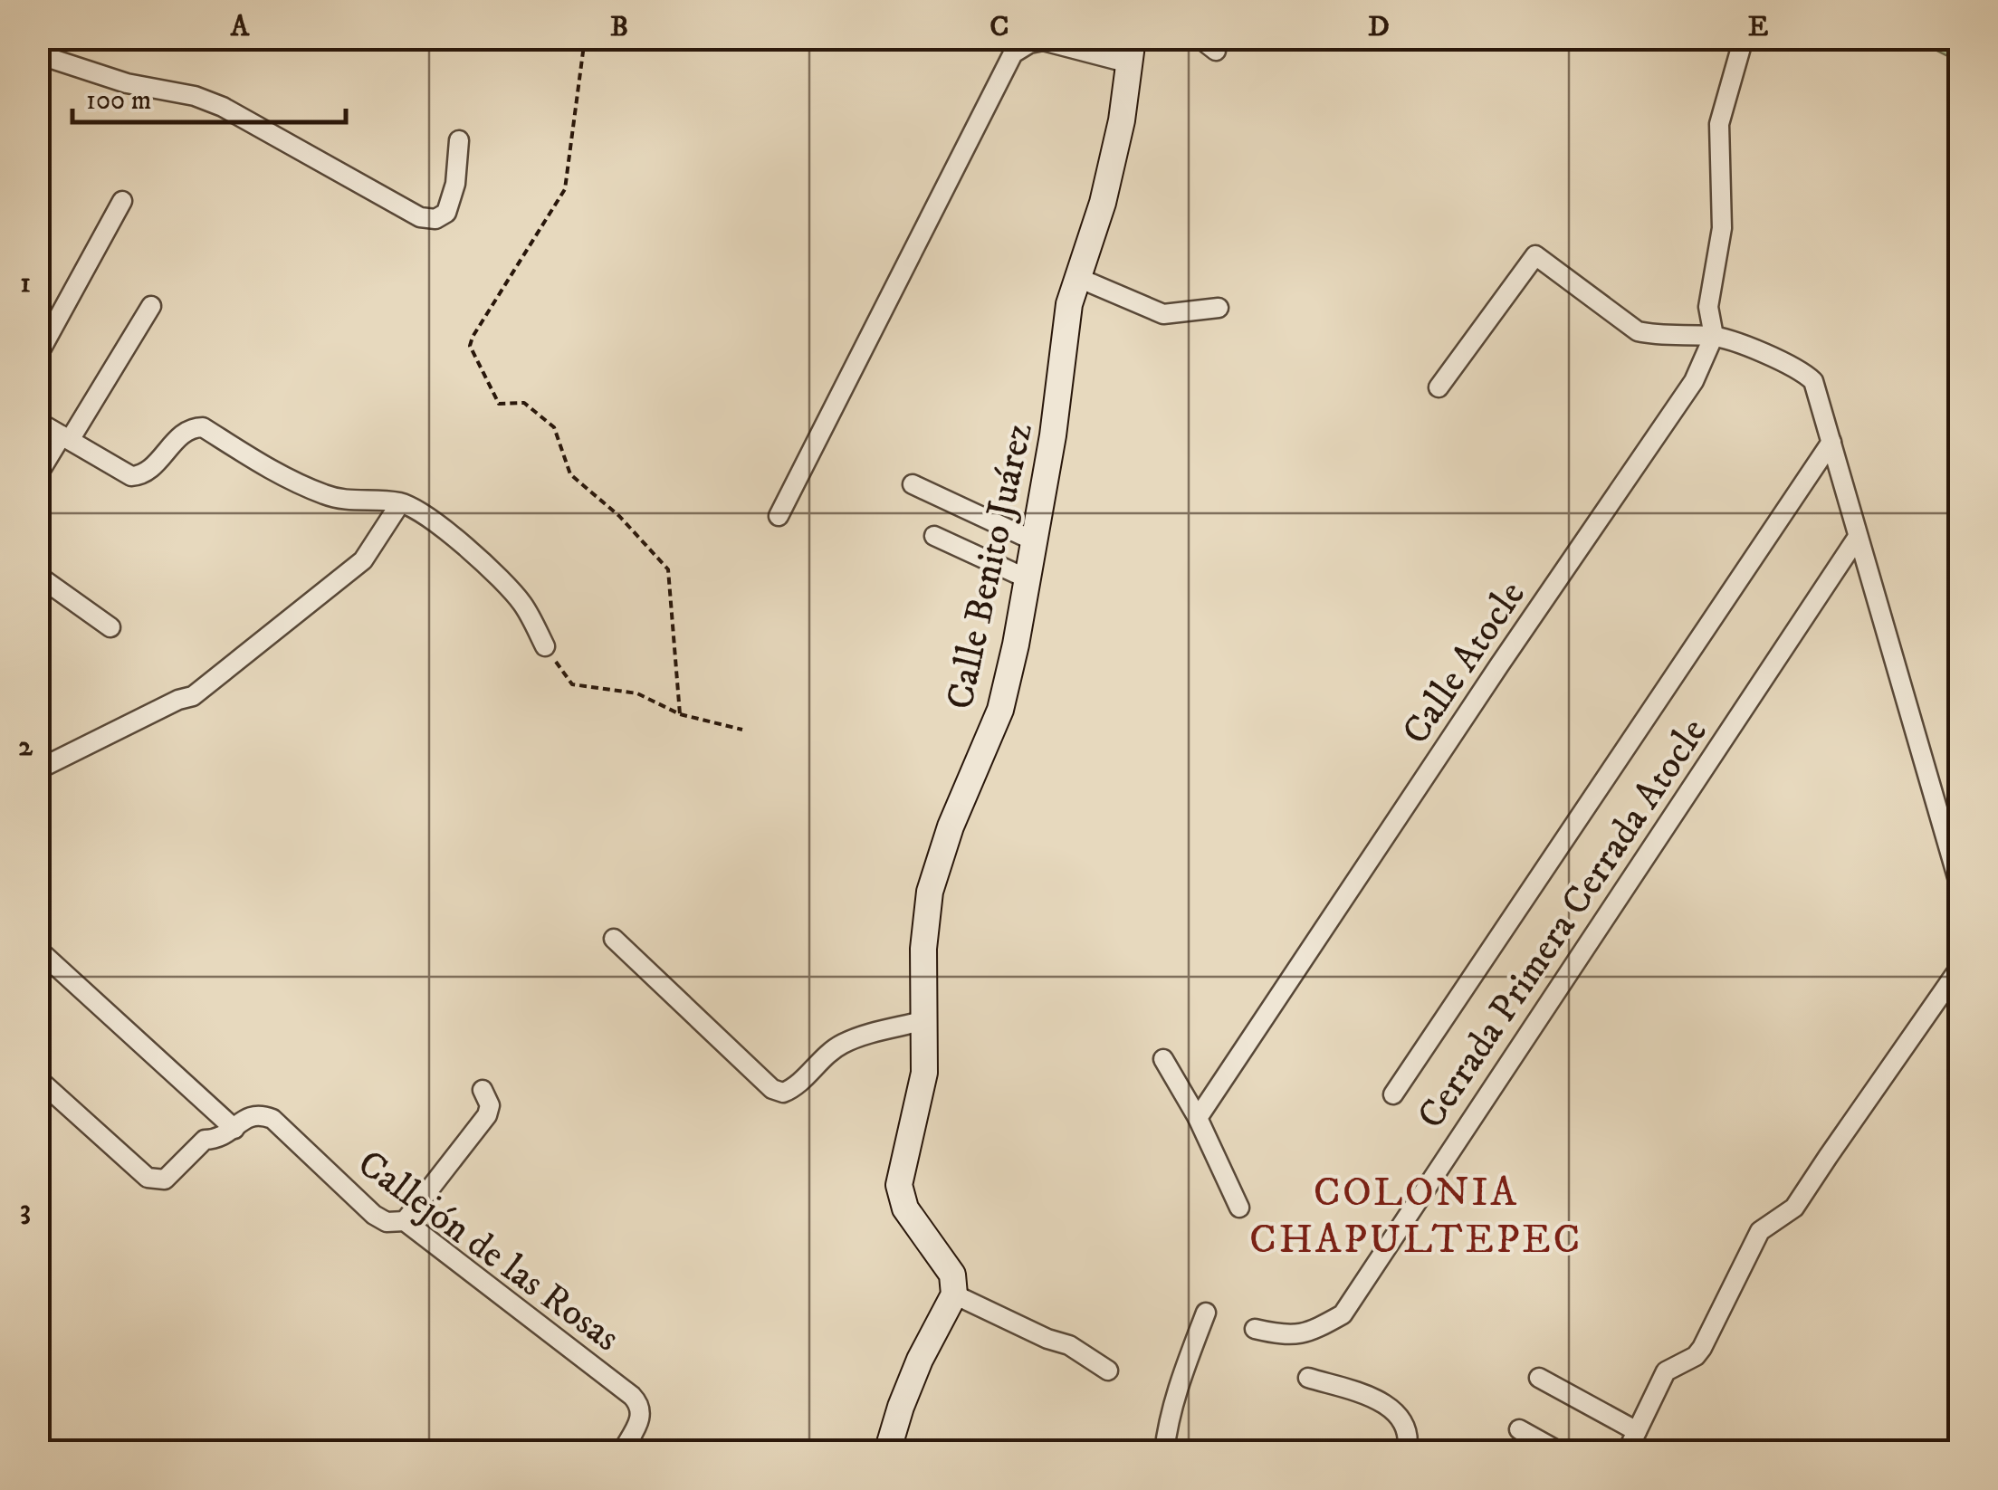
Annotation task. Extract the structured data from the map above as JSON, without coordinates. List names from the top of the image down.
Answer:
{
  "streets": {
    "street": [
      "Calle Benito Juárez",
      "Calle Atocle",
      "Cerrada Primera Cerrada Atocle",
      "Callejón de las Rosas"
    ]
  },
  "districts": ["COLONIA CHAPULTEPEC"],
  "scale_bar": "100 m",
  "grid": {
    "columns": [
      "A",
      "B",
      "C",
      "D",
      "E"
    ],
    "rows": ["1", "2", "3"]
  }
}
